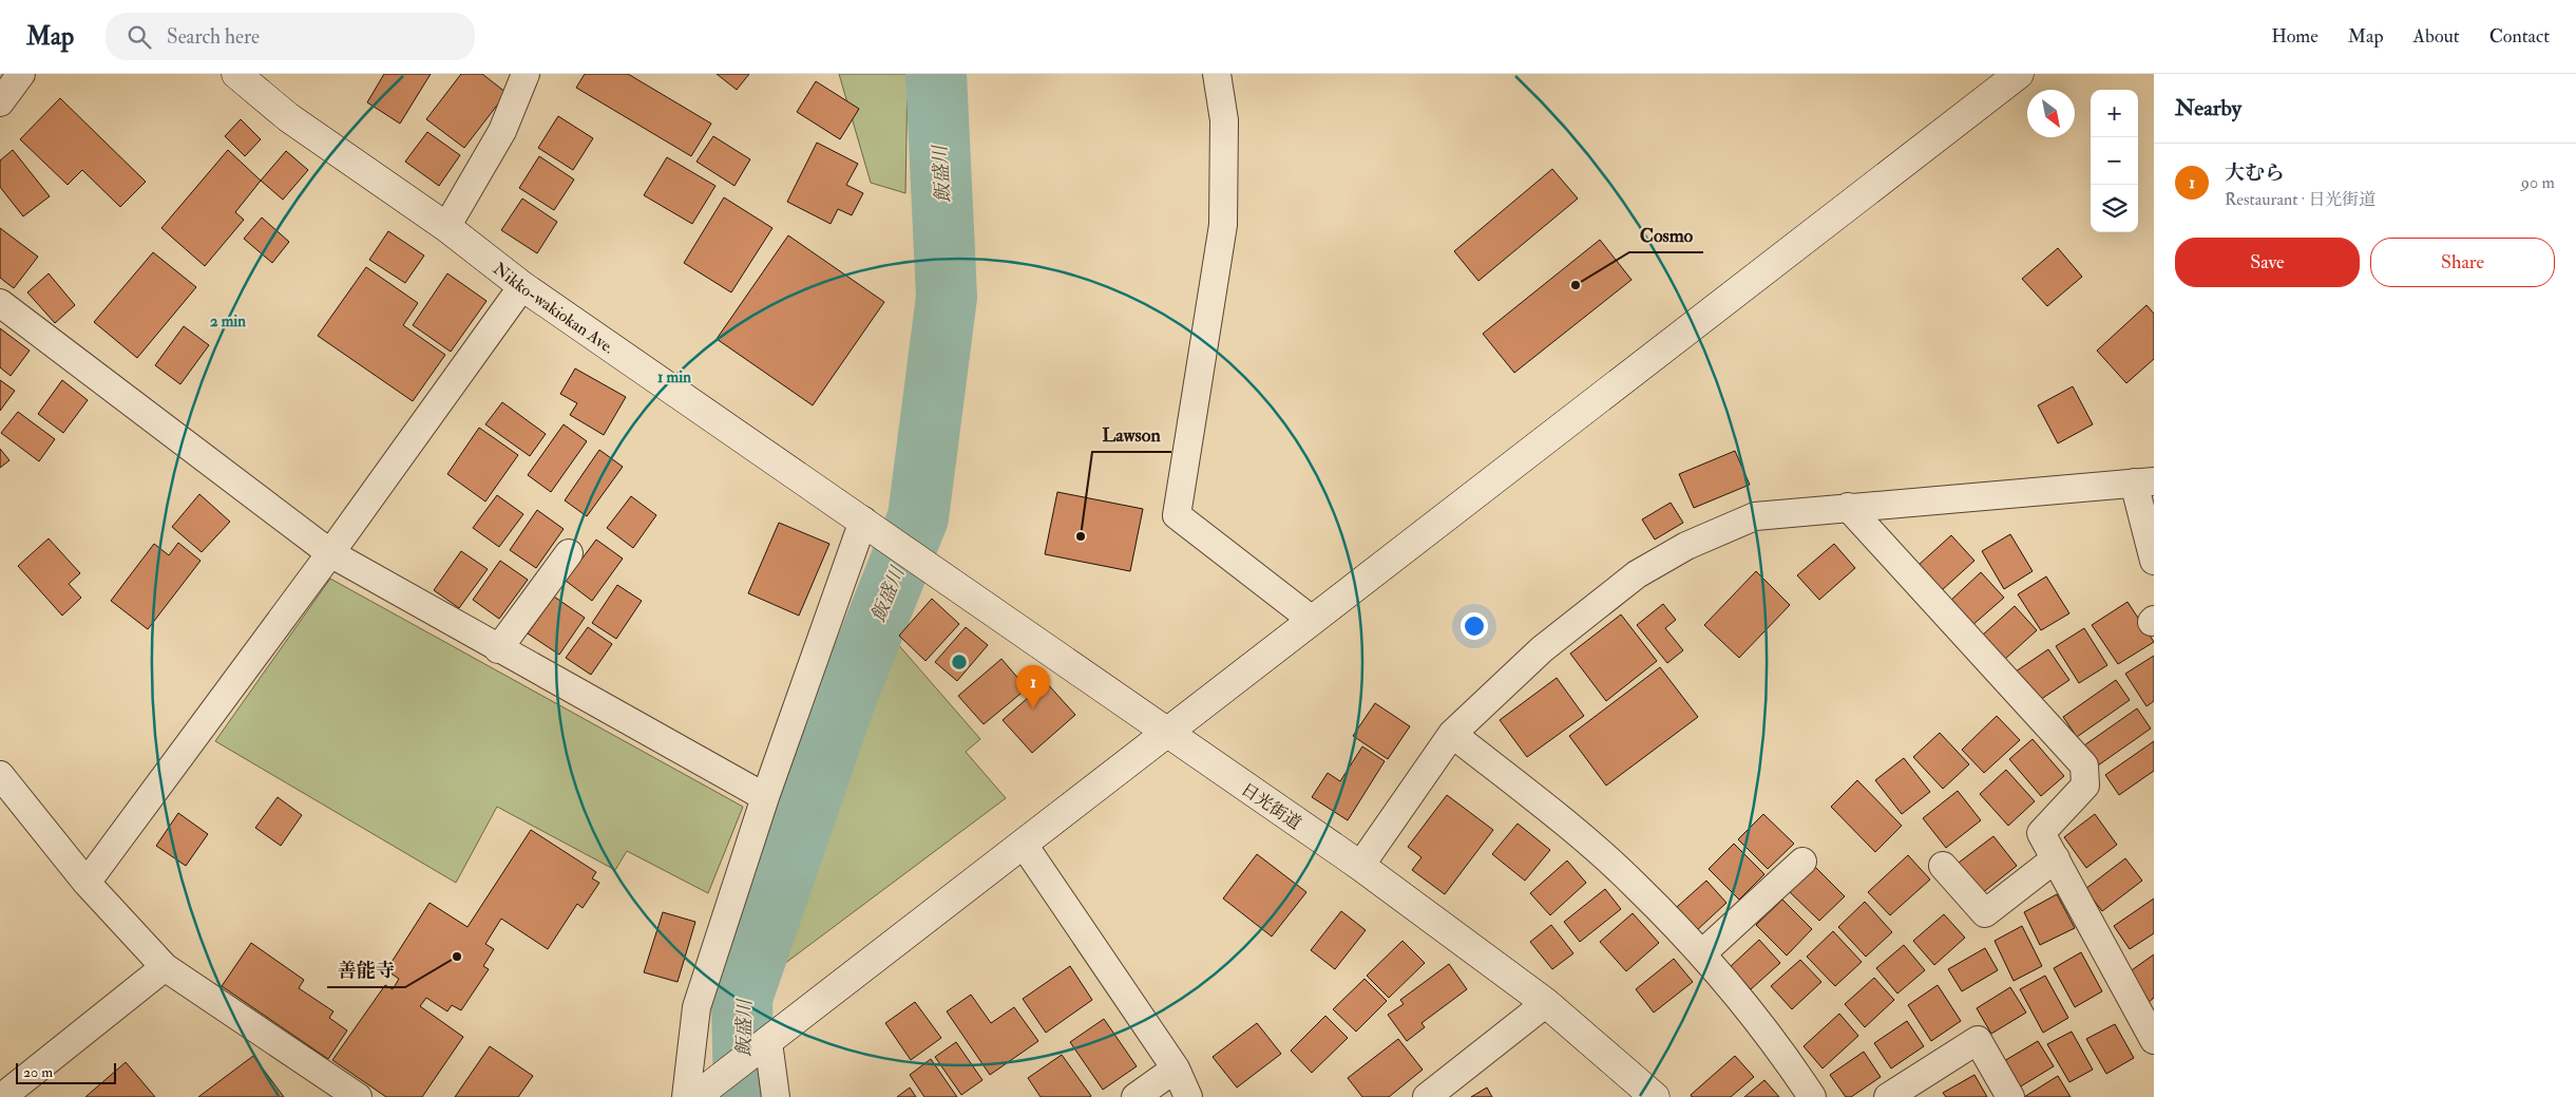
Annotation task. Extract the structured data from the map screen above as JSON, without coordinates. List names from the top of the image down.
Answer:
{
  "streets": {
    "street": ["Nikko-wakiokan Ave.", "日光街道"]
  },
  "crossings": [
    ["Nikko-wakiokan Ave.", "日光街道"]
  ],
  "water": ["飯盛川"],
  "places": ["Cosmo", "Lawson", "善能寺"],
  "scale_bar": "20 m",
  "north": "bottom right",
  "page": {
    "header": "Map",
    "search": "Search here",
    "nav": [
      "Home",
      "Map",
      "About",
      "Contact"
    ],
    "heading": "Nearby",
    "map_buttons": ["+", "−"],
    "list": [
      {
        "mark": "1",
        "name": "大むら",
        "note": "Restaurant · 日光街道",
        "value": "90 m"
      }
    ],
    "buttons": ["Save", "Share"],
    "pins": "1",
    "scale": "20 m"
  },
  "rings": ["2 min", "1 min"]
}
